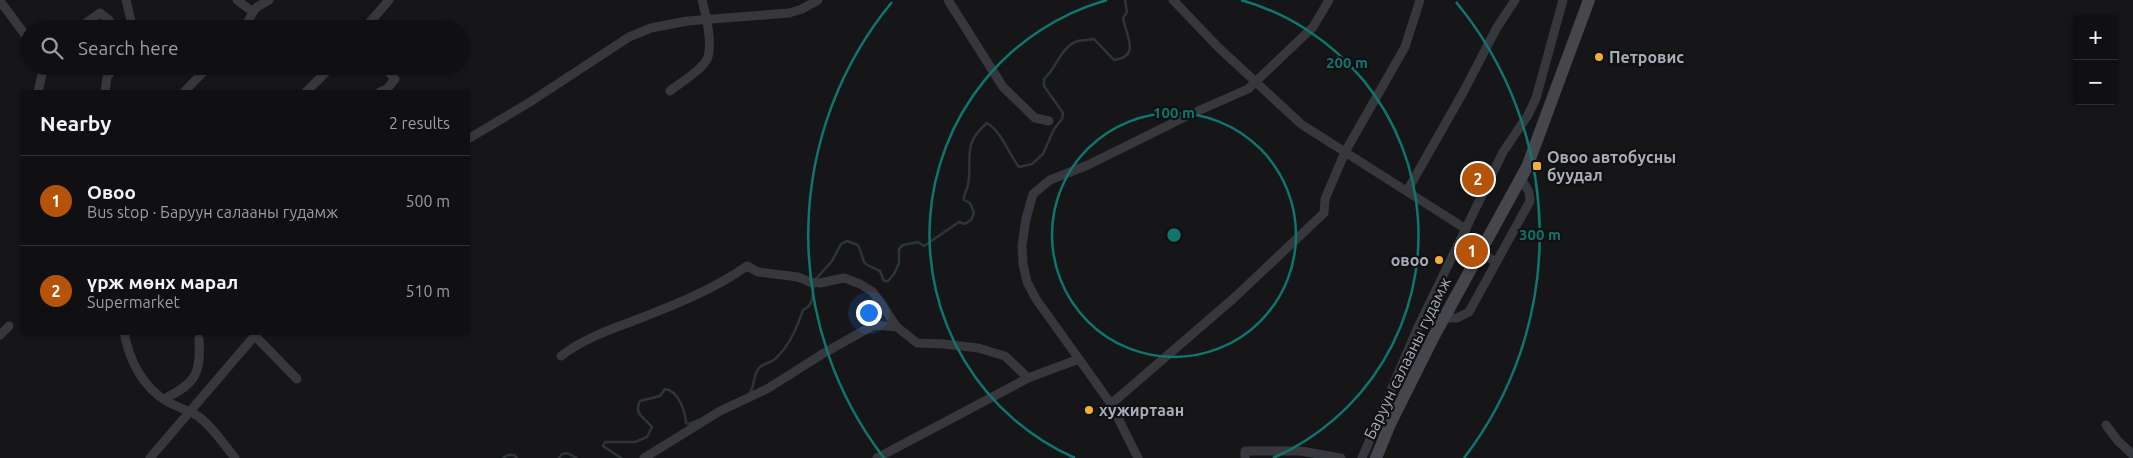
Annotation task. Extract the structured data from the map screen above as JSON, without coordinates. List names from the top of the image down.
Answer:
{
  "streets": {
    "main road": ["Баруун салааны гудамж"]
  },
  "places": {
    "other": ["Петровис", "овоо", "хужиртаан"],
    "transit": ["Овоо автобусны буудал"]
  },
  "page": {
    "map_buttons": ["+", "−"],
    "search": "Search here",
    "heading": ["Nearby", "2 results"],
    "list": [
      {
        "mark": "1",
        "name": "Овоо",
        "note": "Bus stop · Баруун салааны гудамж",
        "value": "500 m"
      },
      {
        "mark": "2",
        "name": "үрж мөнх марал",
        "note": "Supermarket",
        "value": "510 m"
      }
    ],
    "pins": ["2", "1"]
  },
  "rings": ["200 m", "100 m", "300 m"]
}
